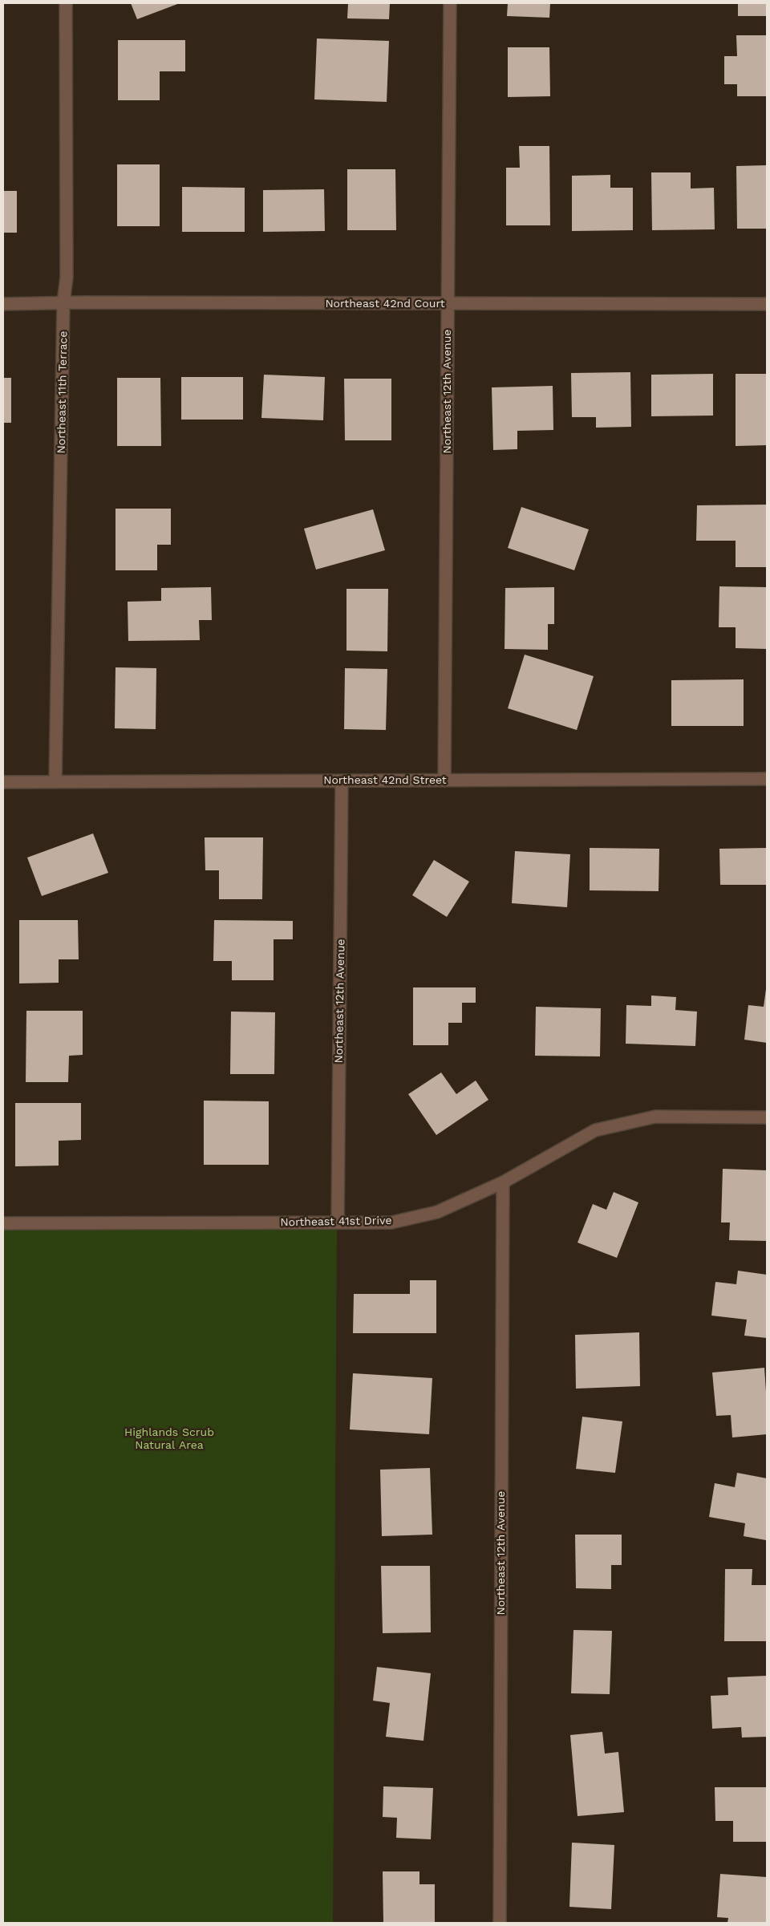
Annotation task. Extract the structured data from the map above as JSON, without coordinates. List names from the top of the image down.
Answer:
{
  "streets": {
    "street": [
      "Northeast 42nd Court",
      "Northeast 12th Avenue",
      "Northeast 11th Terrace",
      "Northeast 42nd Street",
      "Northeast 41st Drive"
    ]
  },
  "crossings": [
    ["Northeast 42nd Court", "Northeast 12th Avenue"],
    ["Northeast 42nd Court", "Northeast 11th Terrace"],
    ["Northeast 12th Avenue", "Northeast 42nd Street"],
    ["Northeast 12th Avenue", "Northeast 41st Drive"],
    ["Northeast 11th Terrace", "Northeast 42nd Street"]
  ],
  "parks": ["Highlands Scrub Natural Area"]
}
